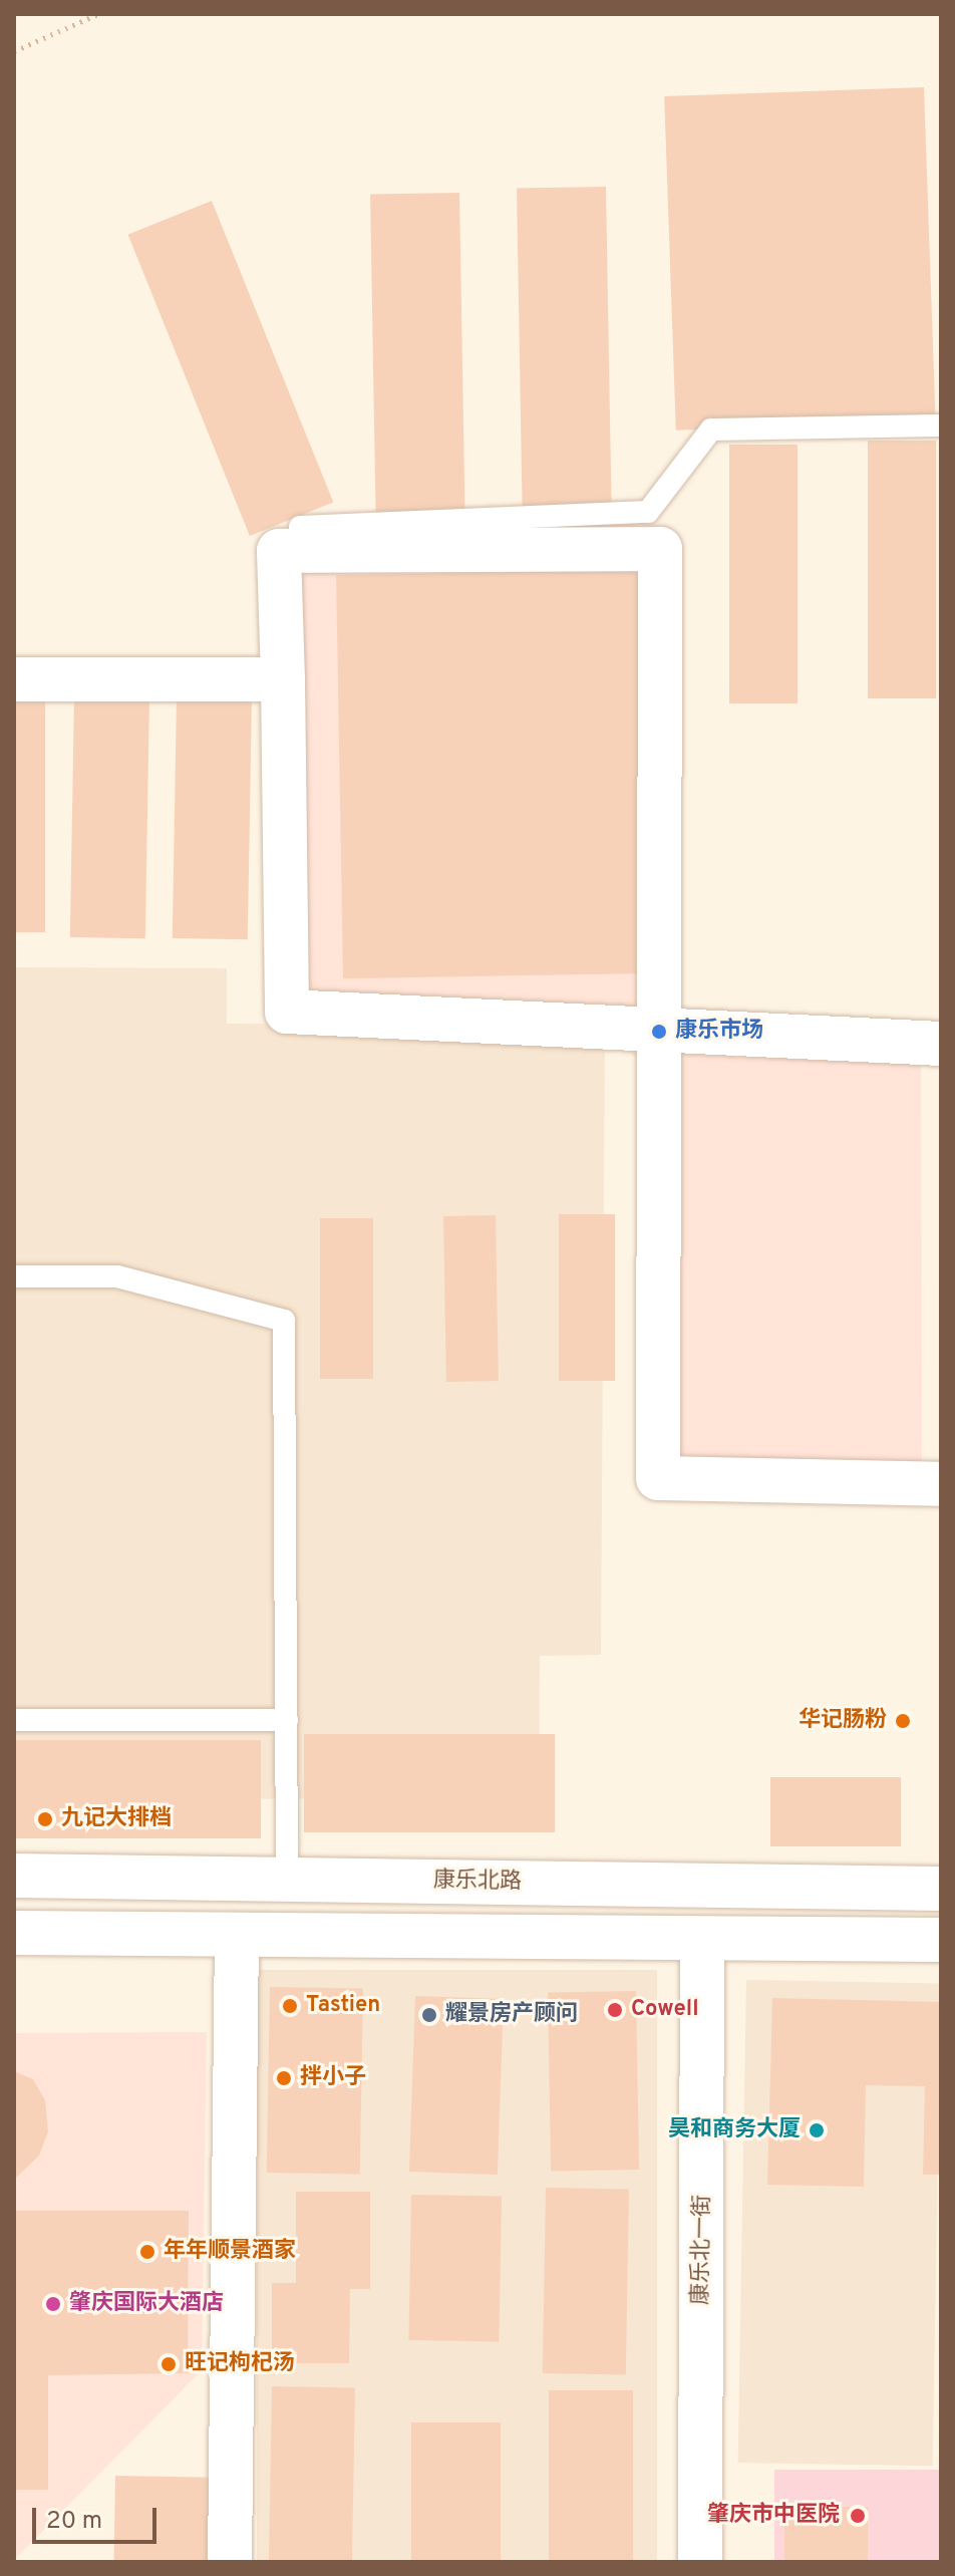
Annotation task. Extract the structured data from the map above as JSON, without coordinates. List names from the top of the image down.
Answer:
{
  "streets": {
    "street": ["康乐北路", "康乐北一街"]
  },
  "places": [
    "康乐市场",
    "华记肠粉",
    "九记大排档",
    "Tastien",
    "Cowell",
    "耀景房产顾问",
    "拌小子",
    "昊和商务大厦",
    "年年顺景酒家",
    "肇庆国际大酒店",
    "旺记枸杞汤",
    "肇庆市中医院"
  ],
  "scale_bar": "20 m"
}
